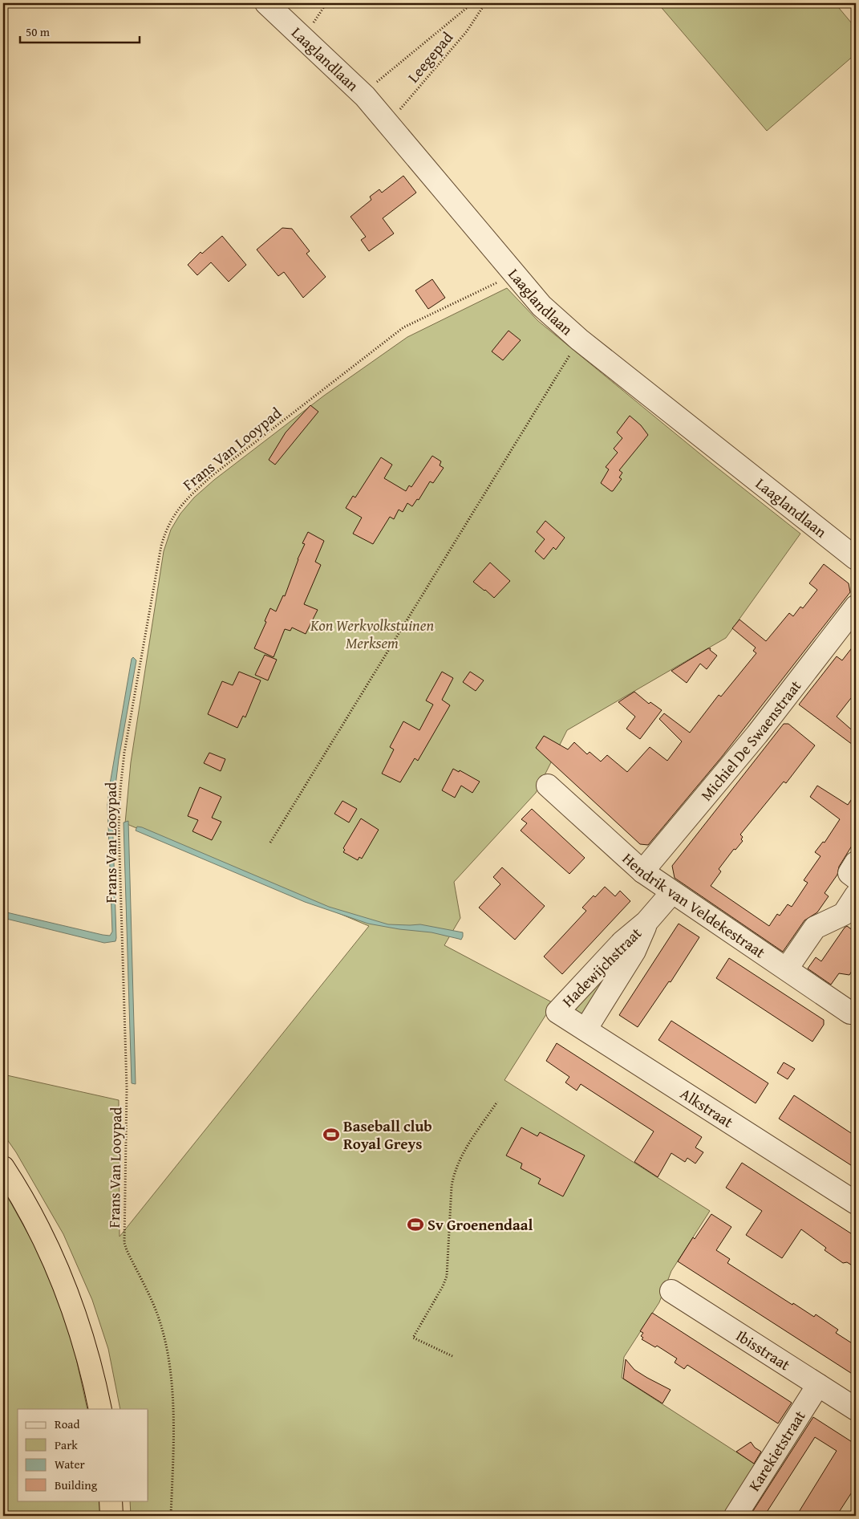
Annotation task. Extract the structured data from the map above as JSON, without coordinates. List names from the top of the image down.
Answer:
{
  "streets": {
    "street": [
      "Laaglandlaan",
      "Michiel De Swaenstraat",
      "Hendrik van Veldekestraat",
      "Hadewijchstraat",
      "Alkstraat",
      "Ibisstraat",
      "Karekietstraat"
    ],
    "path": ["Leegepad", "Frans Van Looypad"]
  },
  "crossings": [
    ["Leegepad", "Laaglandlaan"],
    ["Laaglandlaan", "Frans Van Looypad"],
    ["Michiel De Swaenstraat", "Hendrik van Veldekestraat"],
    ["Hendrik van Veldekestraat", "Hadewijchstraat"],
    ["Hadewijchstraat", "Alkstraat"],
    ["Ibisstraat", "Karekietstraat"]
  ],
  "parks": ["Kon Werkvolkstuinen Merksem"],
  "places": {
    "sports": ["Baseball club Royal Greys", "Sv Groenendaal"]
  },
  "legend": [
    "Road",
    "Park",
    "Water",
    "Building"
  ],
  "scale_bar": "50 m"
}
